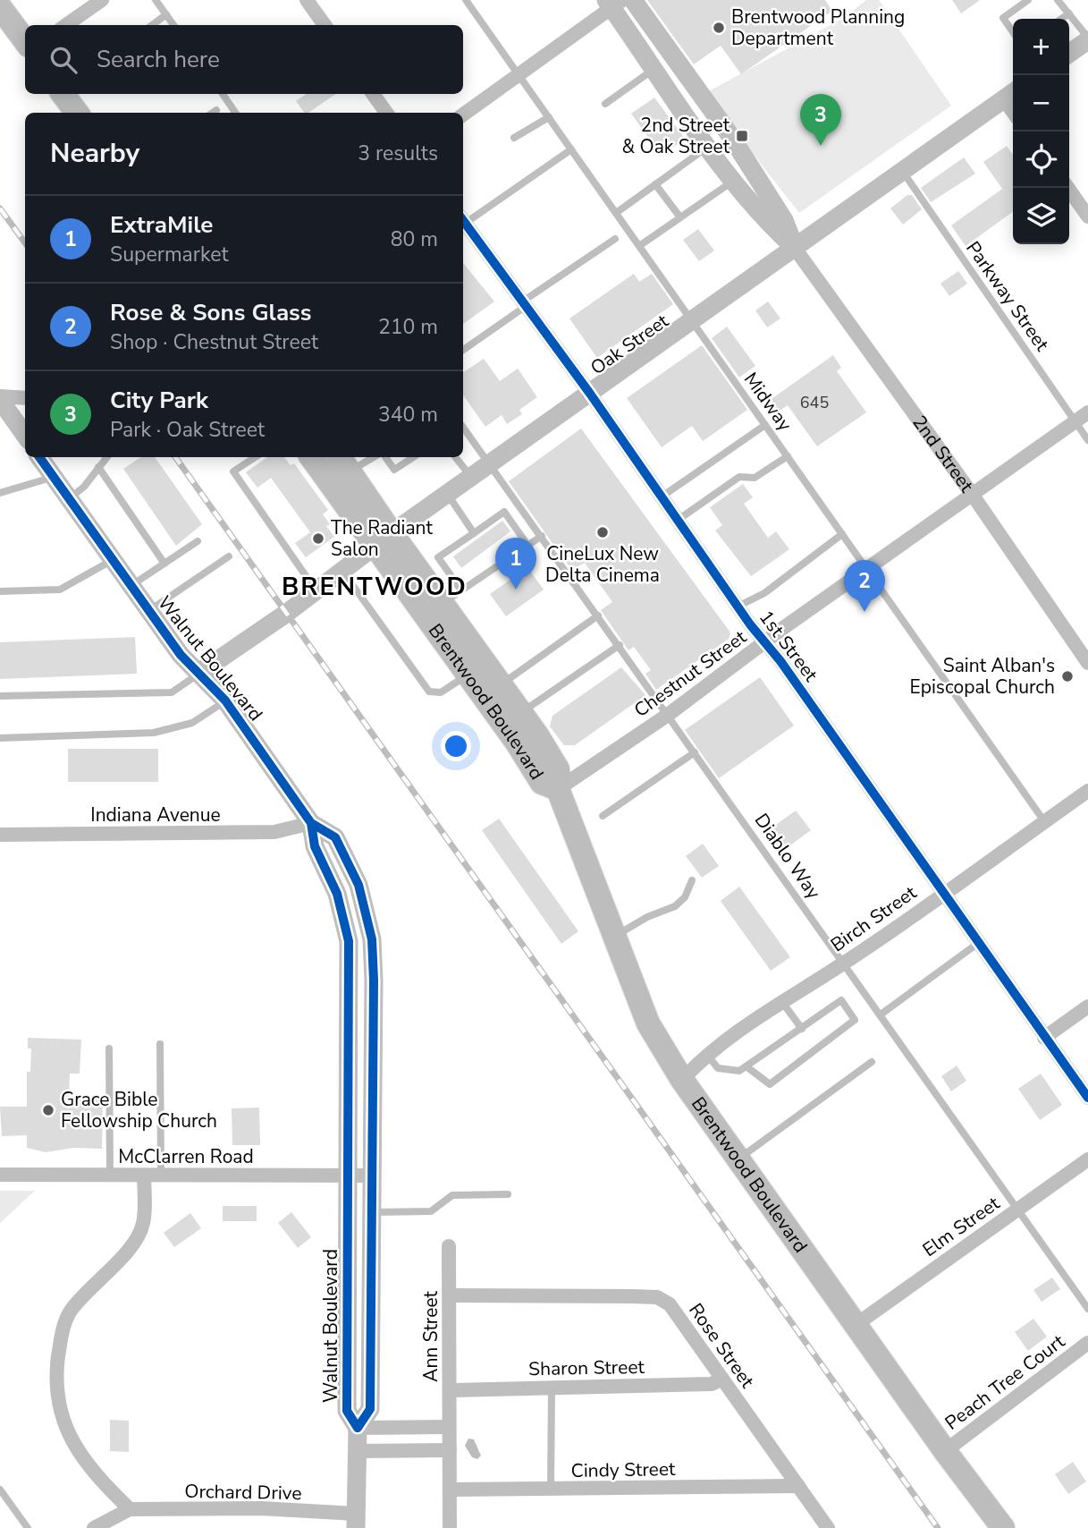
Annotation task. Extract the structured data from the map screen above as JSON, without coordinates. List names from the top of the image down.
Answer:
{
  "streets": {
    "main road": ["Brentwood Boulevard"],
    "street": [
      "Oak Street",
      "2nd Street",
      "1st Street",
      "Walnut Boulevard",
      "Chestnut Street",
      "Indiana Avenue",
      "Birch Street",
      "McClarren Road",
      "Elm Street",
      "Ann Street",
      "Rose Street",
      "Sharon Street",
      "Peach Tree Court",
      "Cindy Street",
      "Orchard Drive"
    ],
    "lane": ["Parkway Street", "Midway", "Diablo Way"]
  },
  "crossings": [
    ["Parkway Street", "Oak Street"],
    ["Parkway Street", "Chestnut Street"],
    ["Oak Street", "Midway"],
    ["Oak Street", "2nd Street"],
    ["Oak Street", "1st Street"],
    ["Oak Street", "Walnut Boulevard"],
    ["Oak Street", "Brentwood Boulevard"],
    ["Oak Street", "Diablo Way"],
    ["Midway", "Chestnut Street"],
    ["Midway", "Birch Street"],
    ["2nd Street", "Chestnut Street"],
    ["1st Street", "Chestnut Street"],
    ["1st Street", "Birch Street"],
    ["Walnut Boulevard", "Indiana Avenue"],
    ["Walnut Boulevard", "McClarren Road"],
    ["Walnut Boulevard", "Orchard Drive"],
    ["Chestnut Street", "Brentwood Boulevard"],
    ["Chestnut Street", "Diablo Way"],
    ["Brentwood Boulevard", "Birch Street"],
    ["Brentwood Boulevard", "Elm Street"],
    ["Brentwood Boulevard", "Peach Tree Court"],
    ["Diablo Way", "Birch Street"],
    ["Diablo Way", "Elm Street"],
    ["Ann Street", "Rose Street"],
    ["Ann Street", "Sharon Street"],
    ["Ann Street", "Cindy Street"],
    ["Rose Street", "Sharon Street"],
    ["Rose Street", "Cindy Street"]
  ],
  "districts": ["BRENTWOOD"],
  "places": {
    "other": [
      "Brentwood Planning Department",
      "CineLux New Delta Cinema",
      "The Radiant Salon",
      "Saint Alban's Episcopal Church",
      "Grace Bible Fellowship Church"
    ],
    "transit": ["2nd Street & Oak Street"]
  },
  "house_numbers": ["645"],
  "page": {
    "map_buttons": ["+", "−"],
    "search": "Search here",
    "pins": ["3", "1", "2"],
    "heading": ["Nearby", "3 results"],
    "list": [
      {
        "mark": "1",
        "name": "ExtraMile",
        "note": "Supermarket",
        "value": "80 m"
      },
      {
        "mark": "2",
        "name": "Rose & Sons Glass",
        "note": "Shop · Chestnut Street",
        "value": "210 m"
      },
      {
        "mark": "3",
        "name": "City Park",
        "note": "Park · Oak Street",
        "value": "340 m"
      }
    ]
  }
}
